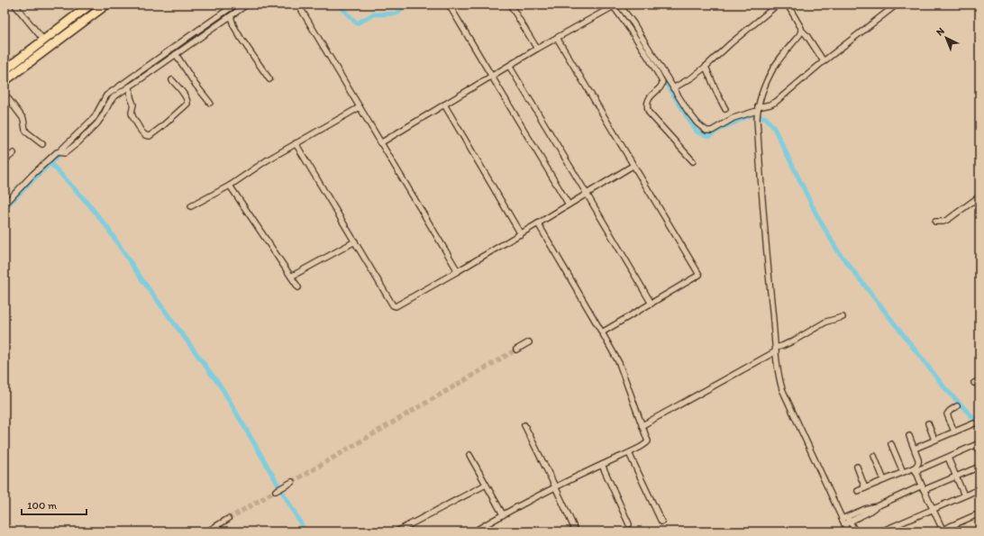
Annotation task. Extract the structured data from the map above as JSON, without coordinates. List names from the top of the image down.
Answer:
{
  "scale_bar": "100 m",
  "north": "top left"
}
